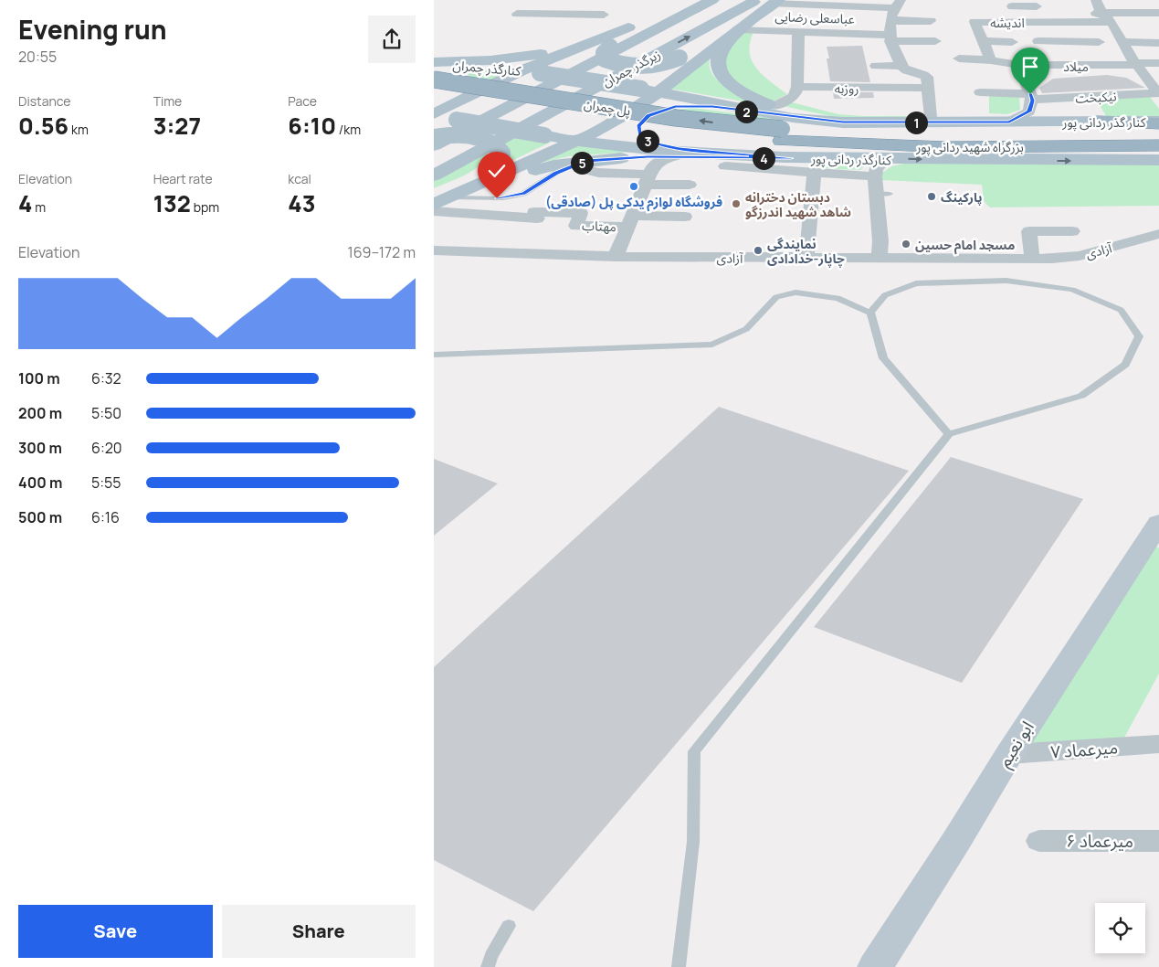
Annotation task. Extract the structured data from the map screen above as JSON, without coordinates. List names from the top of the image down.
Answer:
{
  "streets": {
    "highway": ["پل چمران", "بزرگراه شهید ردانی پور"],
    "main road": [
      "کنارگذر چمران",
      "زیرگذر چمران",
      "کنار گذر ردانی پور",
      "کنارگذر ردانی پور",
      "ابو نعیم"
    ],
    "street": [
      "عباسعلی رضایی",
      "اندیشه",
      "میلاد",
      "روزبه",
      "نیکبخت",
      "مهتاب",
      "آزادی",
      "میرعماد ۷",
      "میرعماد ۶"
    ]
  },
  "crossings": [
    ["عباسعلی رضایی", "روزبه"],
    ["پل چمران", "کنار گذر ردانی پور"],
    ["پل چمران", "بزرگراه شهید ردانی پور"],
    ["کنار گذر ردانی پور", "بزرگراه شهید ردانی پور"],
    ["ابو نعیم", "میرعماد ۷"]
  ],
  "one_way": ["کنارگذر ردانی پور"],
  "places": [
    "فروشگاه لوازم یدکی پل (صادقی)",
    "پارکینگ",
    "دبستان دخترانه شاهد شهید اندرزگو",
    "مسجد امام حسین",
    "نمایندگی چاپار-خدادادی"
  ],
  "page": {
    "heading": ["Evening run", "20:55"],
    "stats": [
      ["Distance", "0.56 km"],
      ["Time", "3:27"],
      ["Pace", "6:10 /km"],
      ["Elevation", "4 m"],
      ["Heart rate", "132 bpm"],
      ["kcal", "43"]
    ],
    "pins": [
      "2",
      "1",
      "3",
      "4",
      "5"
    ],
    "chart": ["Elevation", "169–172 m"],
    "list": [
      {
        "name": "100 m",
        "note": "6:32"
      },
      {
        "name": "200 m",
        "note": "5:50"
      },
      {
        "name": "300 m",
        "note": "6:20"
      },
      {
        "name": "400 m",
        "note": "5:55"
      },
      {
        "name": "500 m",
        "note": "6:16"
      }
    ],
    "buttons": ["Save", "Share"]
  }
}
